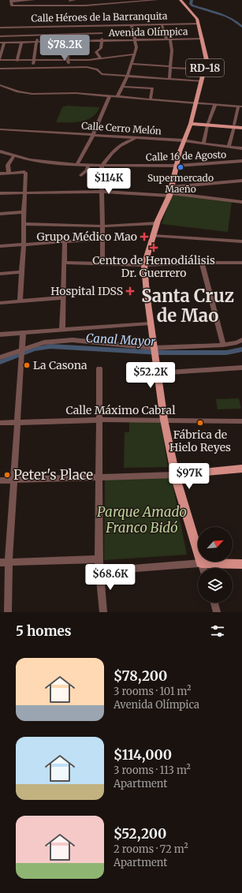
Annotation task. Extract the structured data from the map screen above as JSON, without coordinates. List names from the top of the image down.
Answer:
{
  "streets": {
    "main road": ["RD-18"],
    "street": [
      "Calle Héroes de la Barranquita",
      "Avenida Olímpica",
      "Calle Cerro Melón",
      "Calle 16 de Agosto",
      "Calle Máximo Cabral"
    ]
  },
  "crossings": [
    ["Calle Héroes de la Barranquita", "RD-18"],
    ["Avenida Olímpica", "RD-18"],
    ["RD-18", "Calle Cerro Melón"]
  ],
  "districts": ["Santa Cruz de Mao"],
  "water": ["Canal Mayor"],
  "parks": ["Parque Amado Franco Bidó"],
  "places": {
    "other": [
      "Supermercado Maeño",
      "La Casona",
      "Fábrica de Hielo Reyes",
      "Peter's Place"
    ],
    "health": ["Grupo Médico Mao", "Centro de Hemodiálisis Dr. Guerrero", "Hospital IDSS"]
  },
  "north": "top right",
  "page": {
    "price": [
      "$78.2K",
      "$114K",
      "$52.2K",
      "$97K",
      "$68.6K"
    ],
    "heading": "5 homes",
    "list": [
      {
        "name": "$78,200",
        "note": "3 rooms · 101 m² · Avenida Olímpica"
      },
      {
        "name": "$114,000",
        "note": "3 rooms · 113 m² · Apartment"
      },
      {
        "name": "$52,200",
        "note": "2 rooms · 72 m² · Apartment"
      }
    ]
  }
}
